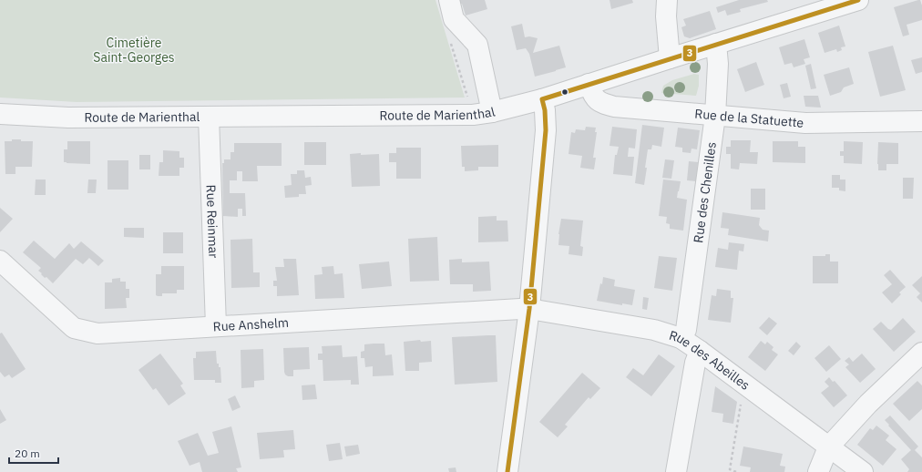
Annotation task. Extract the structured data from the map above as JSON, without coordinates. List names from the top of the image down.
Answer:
{
  "streets": {
    "street": [
      "Route de Marienthal",
      "Rue de la Statuette",
      "Rue des Chenilles",
      "Rue Reinmar",
      "Rue Anshelm",
      "Rue des Abeilles"
    ]
  },
  "crossings": [
    ["Route de Marienthal", "Rue de la Statuette"],
    ["Route de Marienthal", "Rue des Chenilles"],
    ["Route de Marienthal", "Rue Reinmar"],
    ["Rue de la Statuette", "Rue des Chenilles"],
    ["Rue des Chenilles", "Rue des Abeilles"],
    ["Rue Reinmar", "Rue Anshelm"],
    ["Rue Anshelm", "Rue des Abeilles"]
  ],
  "parks": ["Cimetière Saint-Georges"],
  "lines": ["transit line 3"],
  "scale_bar": "20 m"
}
